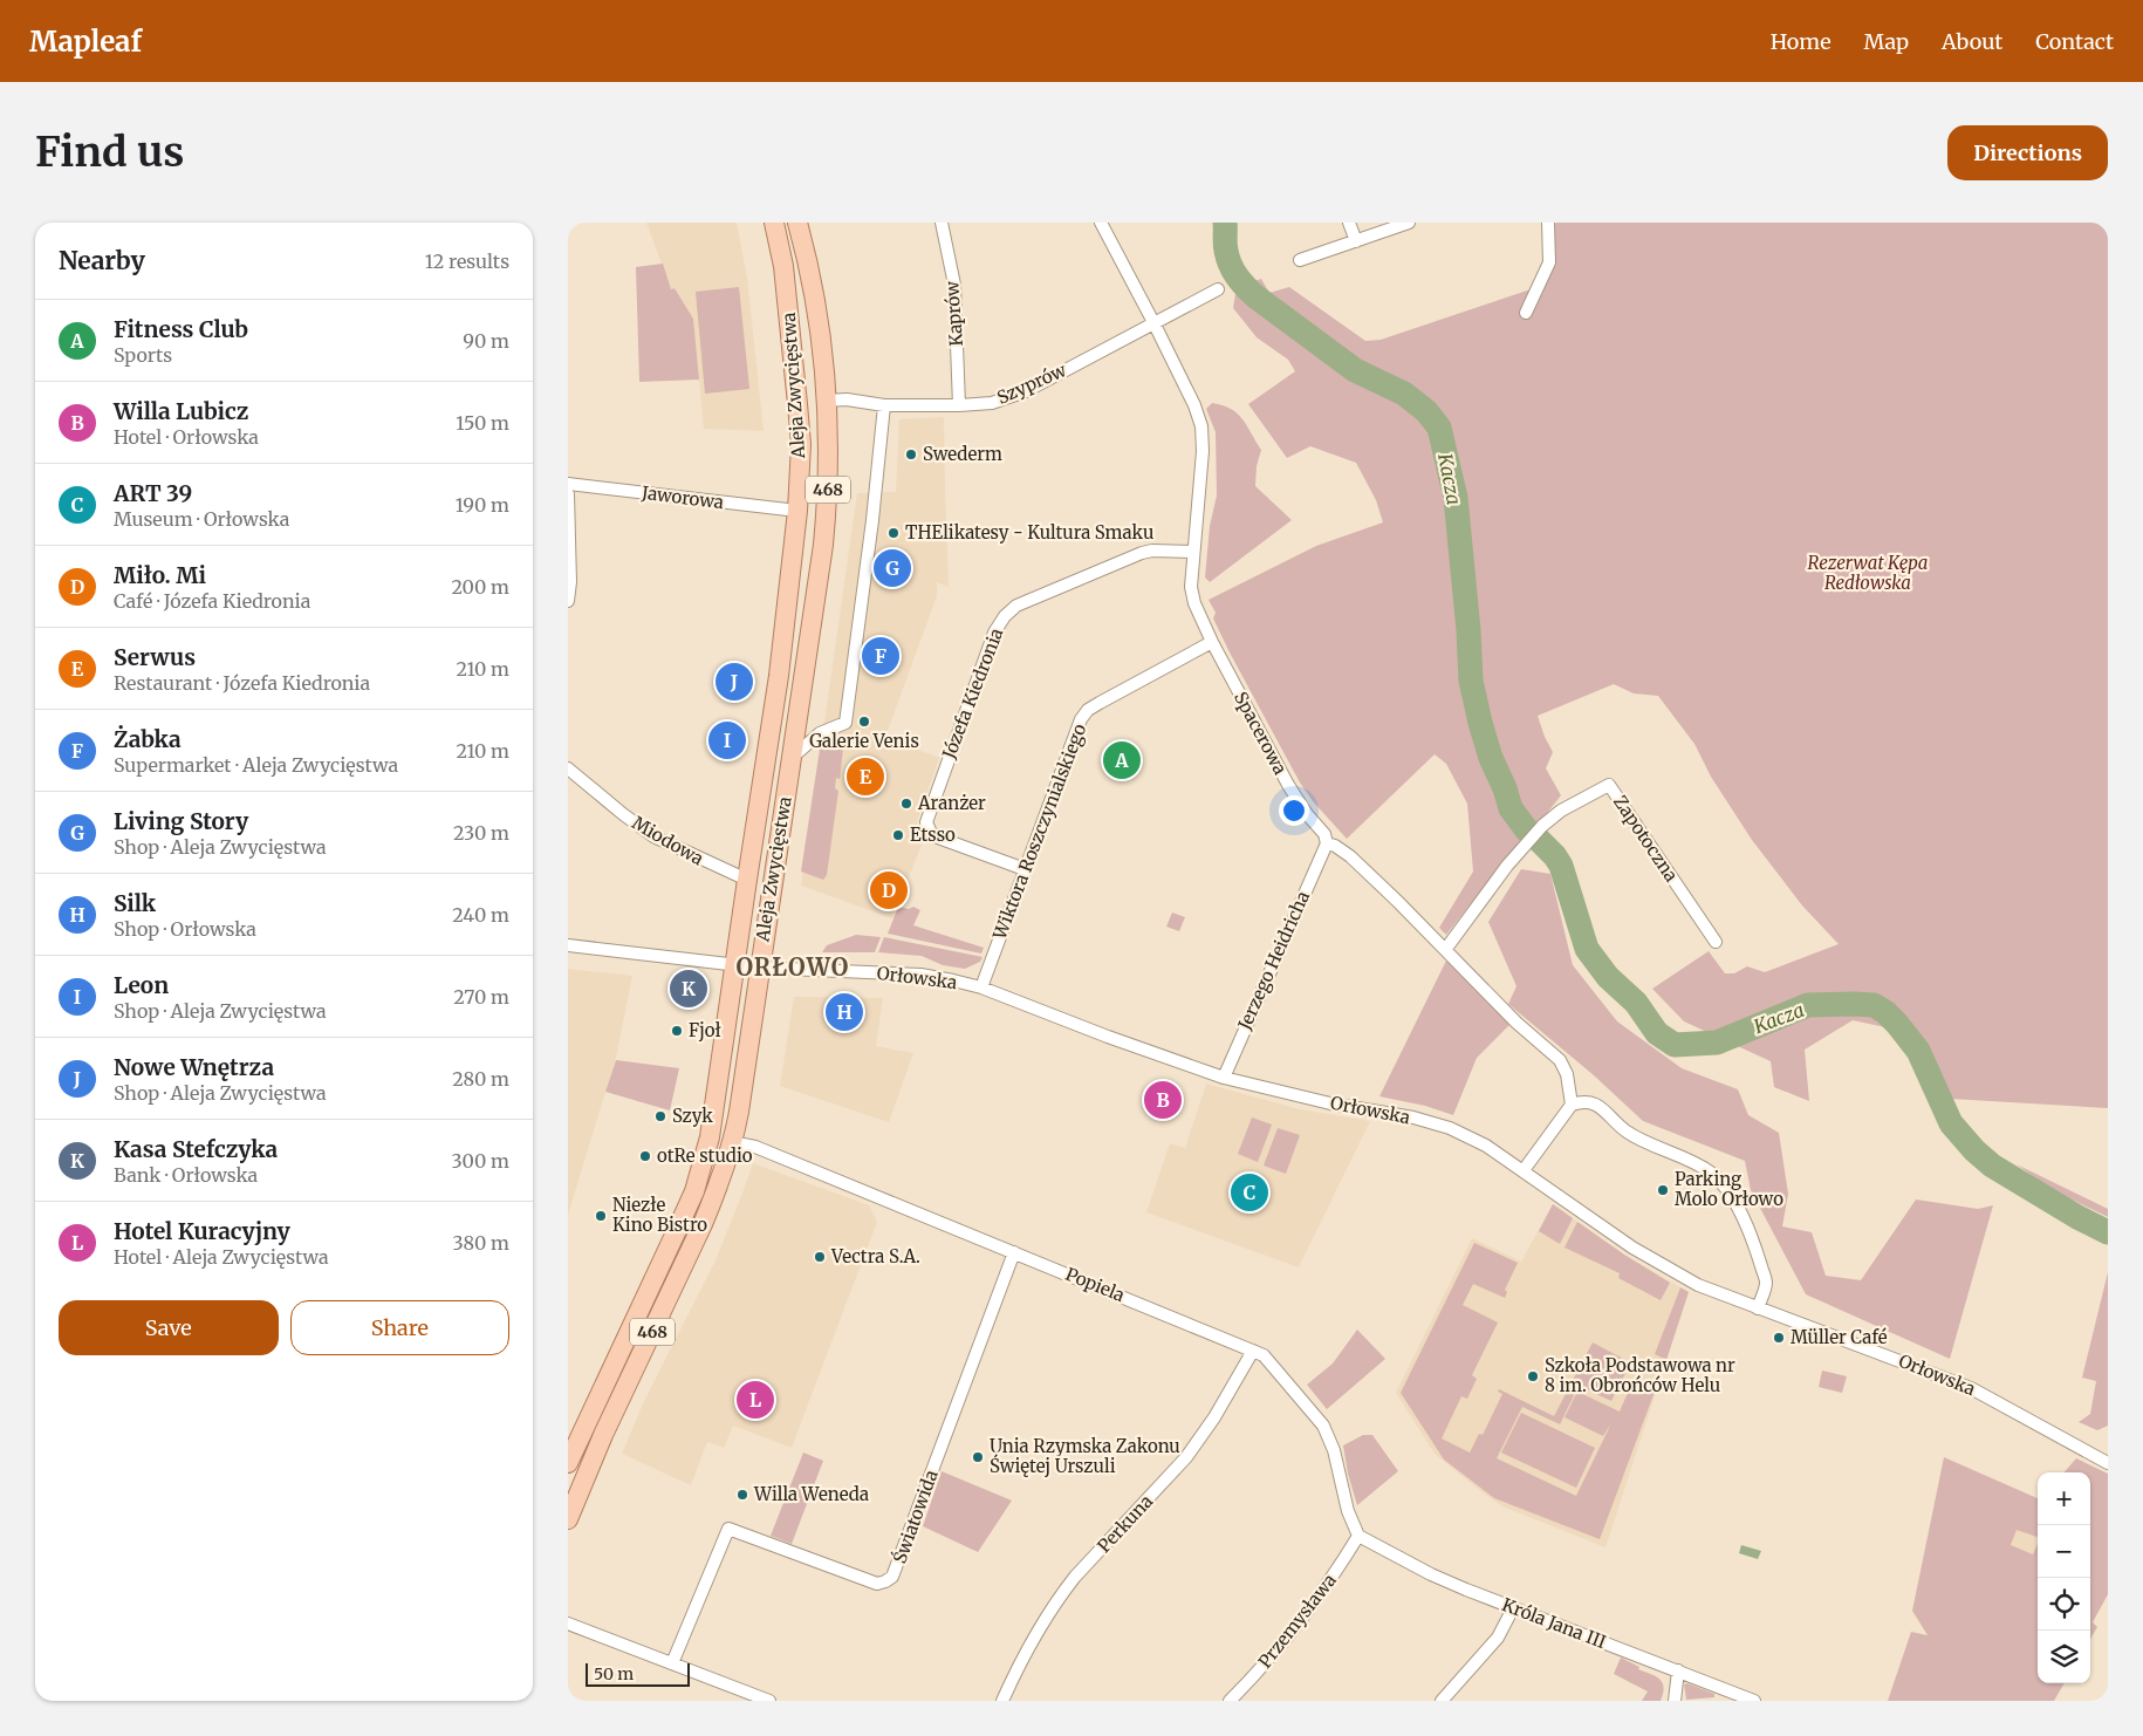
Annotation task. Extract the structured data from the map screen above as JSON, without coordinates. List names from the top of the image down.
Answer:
{
  "streets": {
    "main road": ["Aleja Zwycięstwa", "468"],
    "street": [
      "Kaprów",
      "Szyprów",
      "Jaworowa",
      "Józefa Kiedronia",
      "Spacerowa",
      "Wiktora Roszczynialskiego",
      "Zapotoczna",
      "Miodowa",
      "Jerzego Heidricha",
      "Orłowska",
      "Popiela",
      "Światowida",
      "Perkuna",
      "Przemysława",
      "Króla Jana III"
    ]
  },
  "crossings": [
    ["Kaprów", "Szyprów"],
    ["Szyprów", "Aleja Zwycięstwa"],
    ["Szyprów", "Spacerowa"],
    ["Aleja Zwycięstwa", "Jaworowa"],
    ["Aleja Zwycięstwa", "Miodowa"],
    ["Aleja Zwycięstwa", "Orłowska"],
    ["Aleja Zwycięstwa", "Popiela"],
    ["Józefa Kiedronia", "Spacerowa"],
    ["Józefa Kiedronia", "Wiktora Roszczynialskiego"],
    ["Spacerowa", "Wiktora Roszczynialskiego"],
    ["Spacerowa", "Zapotoczna"],
    ["Spacerowa", "Jerzego Heidricha"],
    ["Wiktora Roszczynialskiego", "Orłowska"],
    ["Jerzego Heidricha", "Orłowska"],
    ["Popiela", "Światowida"],
    ["Popiela", "Perkuna"],
    ["Popiela", "Przemysława"],
    ["Popiela", "Króla Jana III"],
    ["Przemysława", "Króla Jana III"]
  ],
  "districts": ["ORŁOWO"],
  "water": ["Kacza"],
  "parks": ["Rezerwat Kępa Redłowska"],
  "places": [
    "Swederm",
    "THElikatesy - Kultura Smaku",
    "Galerie Venis",
    "Aranżer",
    "Etsso",
    "Fjoł",
    "Szyk",
    "otRe studio",
    "Parking Molo Orłowo",
    "Niezłe Kino Bistro",
    "Vectra S.A.",
    "Müller Café",
    "Szkoła Podstawowa nr 8 im. Obrońców Helu",
    "Unia Rzymska Zakonu Świętej Urszuli",
    "Willa Weneda"
  ],
  "scale_bar": "50 m",
  "page": {
    "header": "Mapleaf",
    "nav": [
      "Home",
      "Map",
      "About",
      "Contact"
    ],
    "buttons": [
      "Directions",
      ["Save", "Share"]
    ],
    "title": "Find us",
    "heading": ["Nearby", "12 results"],
    "list": [
      {
        "mark": "A",
        "name": "Fitness Club",
        "note": "Sports",
        "value": "90 m"
      },
      {
        "mark": "B",
        "name": "Willa Lubicz",
        "note": "Hotel · Orłowska",
        "value": "150 m"
      },
      {
        "mark": "C",
        "name": "ART 39",
        "note": "Museum · Orłowska",
        "value": "190 m"
      },
      {
        "mark": "D",
        "name": "Miło. Mi",
        "note": "Café · Józefa Kiedronia",
        "value": "200 m"
      },
      {
        "mark": "E",
        "name": "Serwus",
        "note": "Restaurant · Józefa Kiedronia",
        "value": "210 m"
      },
      {
        "mark": "F",
        "name": "Żabka",
        "note": "Supermarket · Aleja Zwycięstwa",
        "value": "210 m"
      },
      {
        "mark": "G",
        "name": "Living Story",
        "note": "Shop · Aleja Zwycięstwa",
        "value": "230 m"
      },
      {
        "mark": "H",
        "name": "Silk",
        "note": "Shop · Orłowska",
        "value": "240 m"
      },
      {
        "mark": "I",
        "name": "Leon",
        "note": "Shop · Aleja Zwycięstwa",
        "value": "270 m"
      },
      {
        "mark": "J",
        "name": "Nowe Wnętrza",
        "note": "Shop · Aleja Zwycięstwa",
        "value": "280 m"
      },
      {
        "mark": "K",
        "name": "Kasa Stefczyka",
        "note": "Bank · Orłowska",
        "value": "300 m"
      },
      {
        "mark": "L",
        "name": "Hotel Kuracyjny",
        "note": "Hotel · Aleja Zwycięstwa",
        "value": "380 m"
      }
    ],
    "pins": [
      "G",
      "F",
      "J",
      "I",
      "A",
      "E",
      "D",
      "K",
      "H",
      "B",
      "C",
      "L"
    ],
    "map_buttons": ["+", "−"],
    "scale": "50 m"
  }
}
